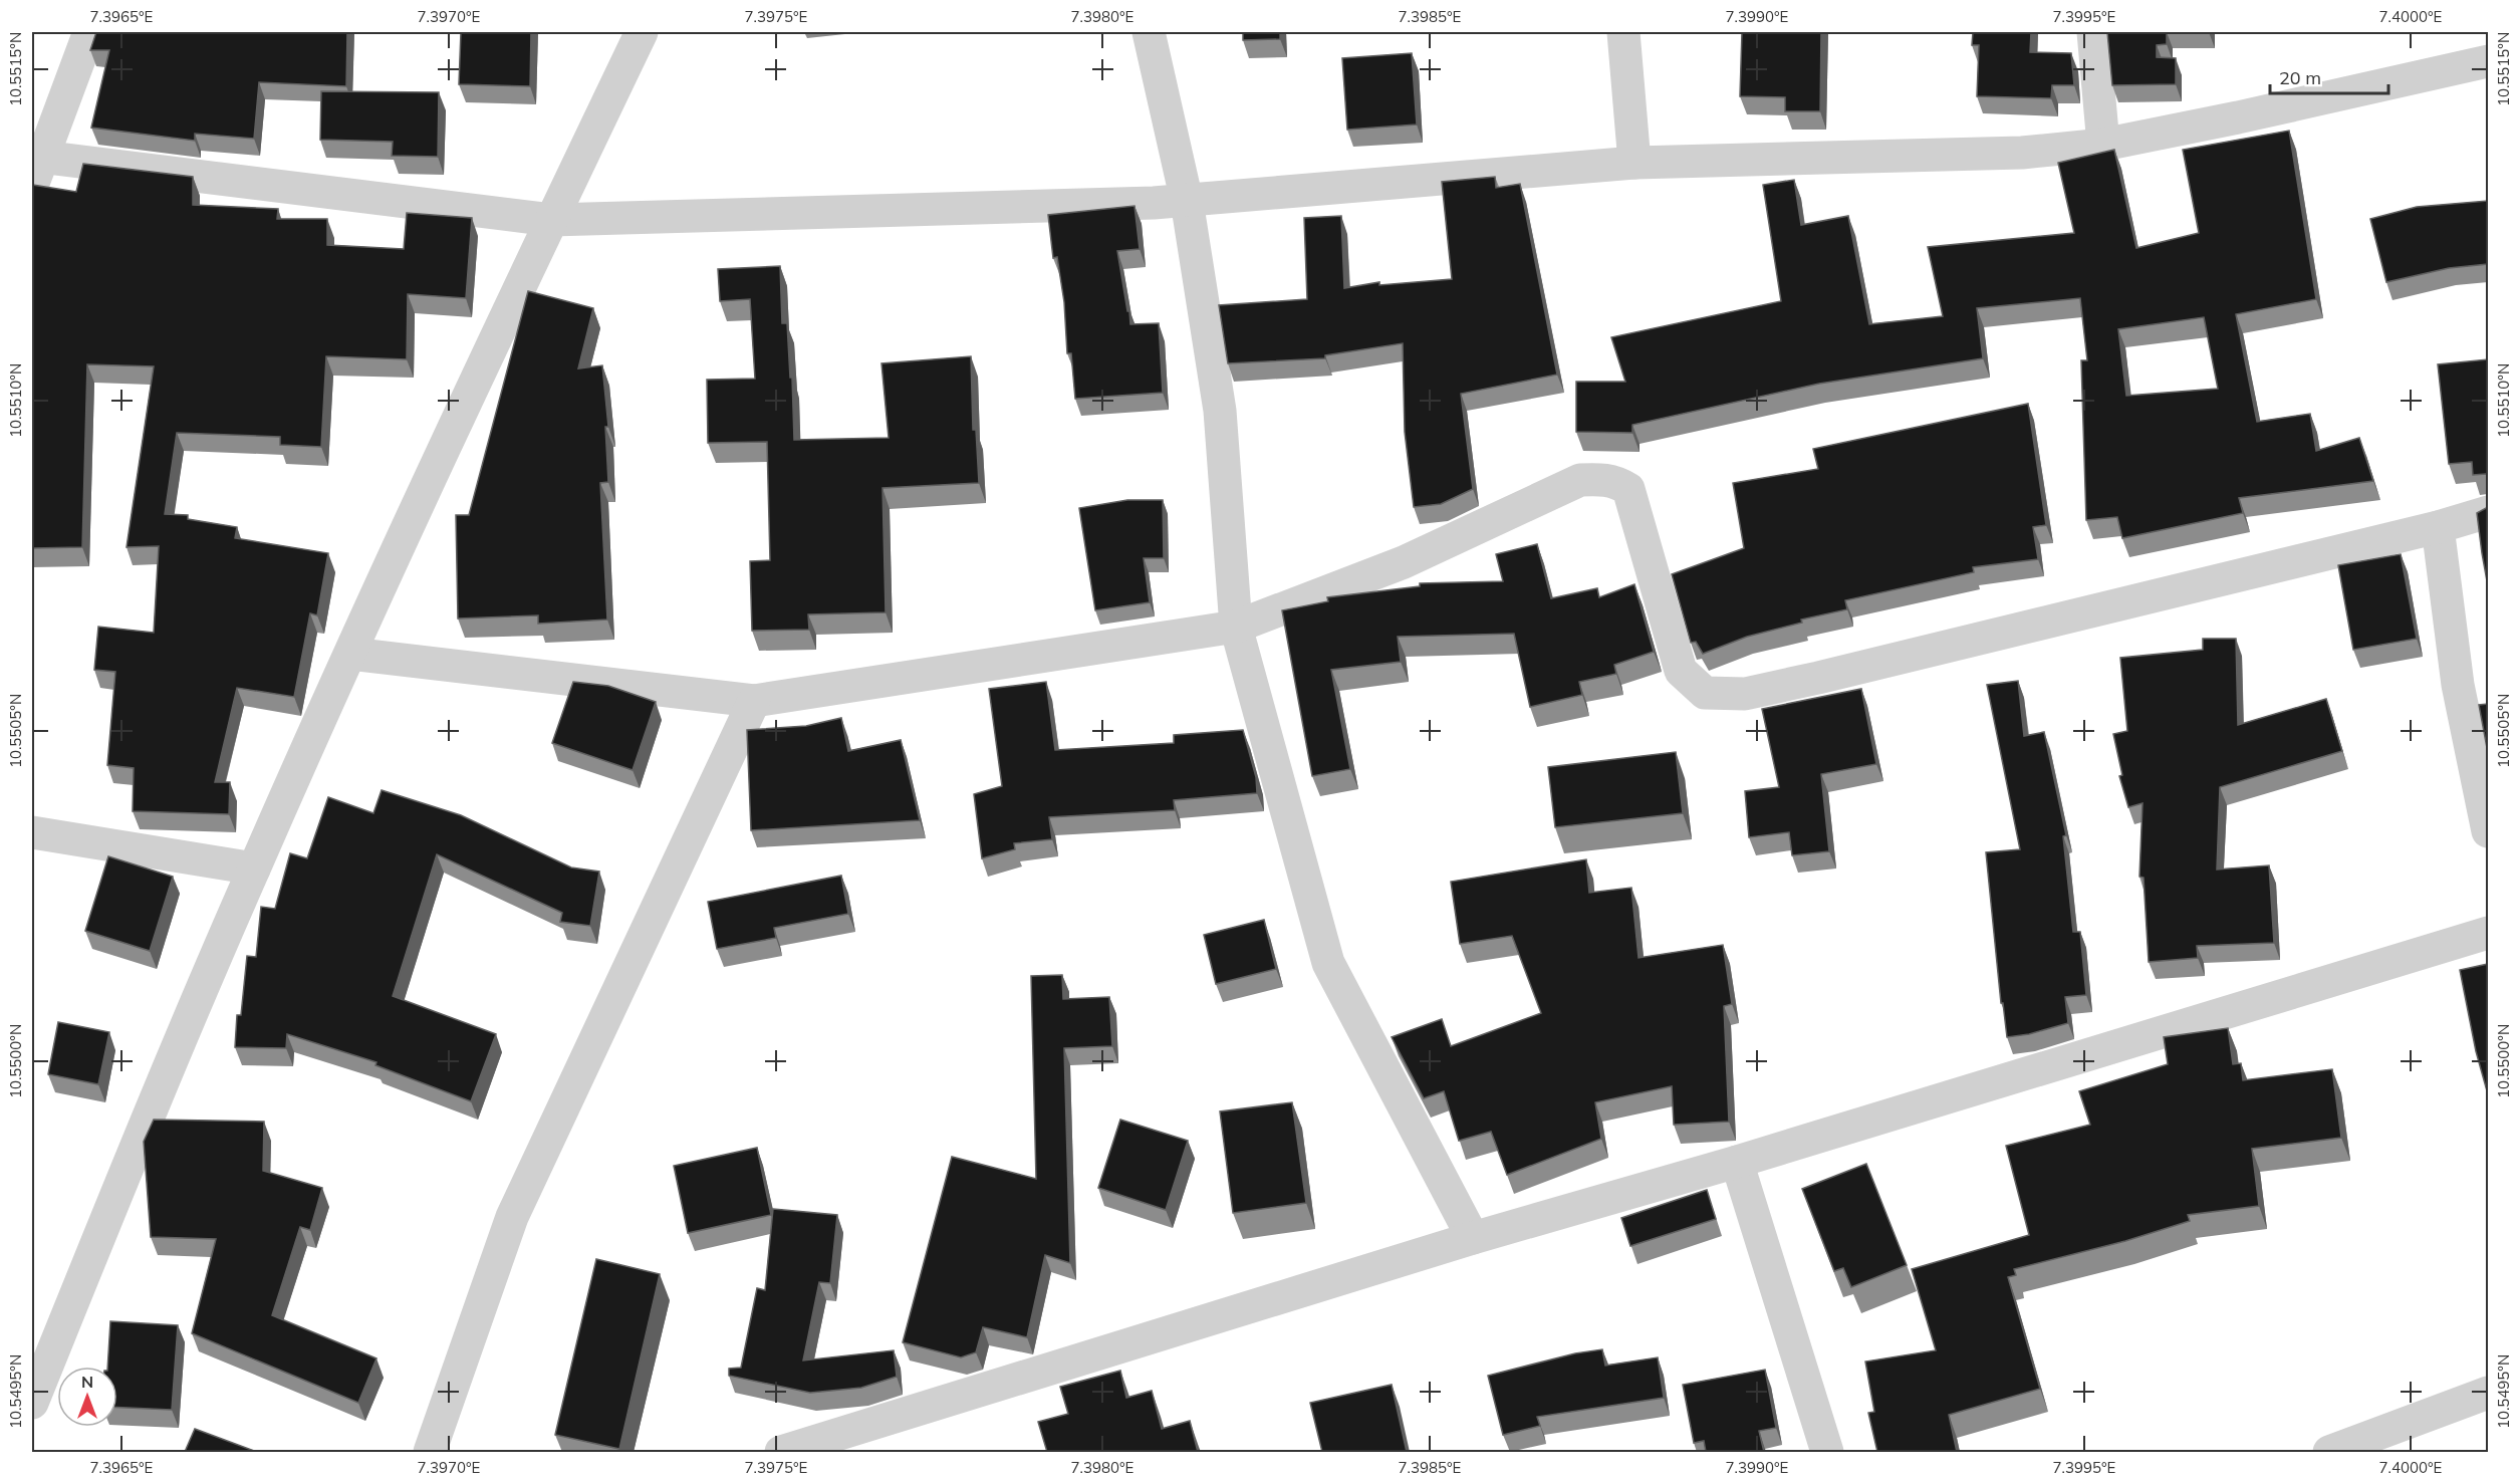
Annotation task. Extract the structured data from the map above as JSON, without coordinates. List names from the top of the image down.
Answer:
{
  "scale_bar": "20 m",
  "north": "top",
  "coordinates": [
    "7.3965°E",
    "7.3970°E",
    "7.3975°E",
    "7.3980°E",
    "7.3985°E",
    "7.3990°E",
    "7.3995°E",
    "7.4000°E",
    "10.5515°N",
    "10.5510°N",
    "10.5505°N",
    "10.5500°N",
    "10.5495°N"
  ]
}
